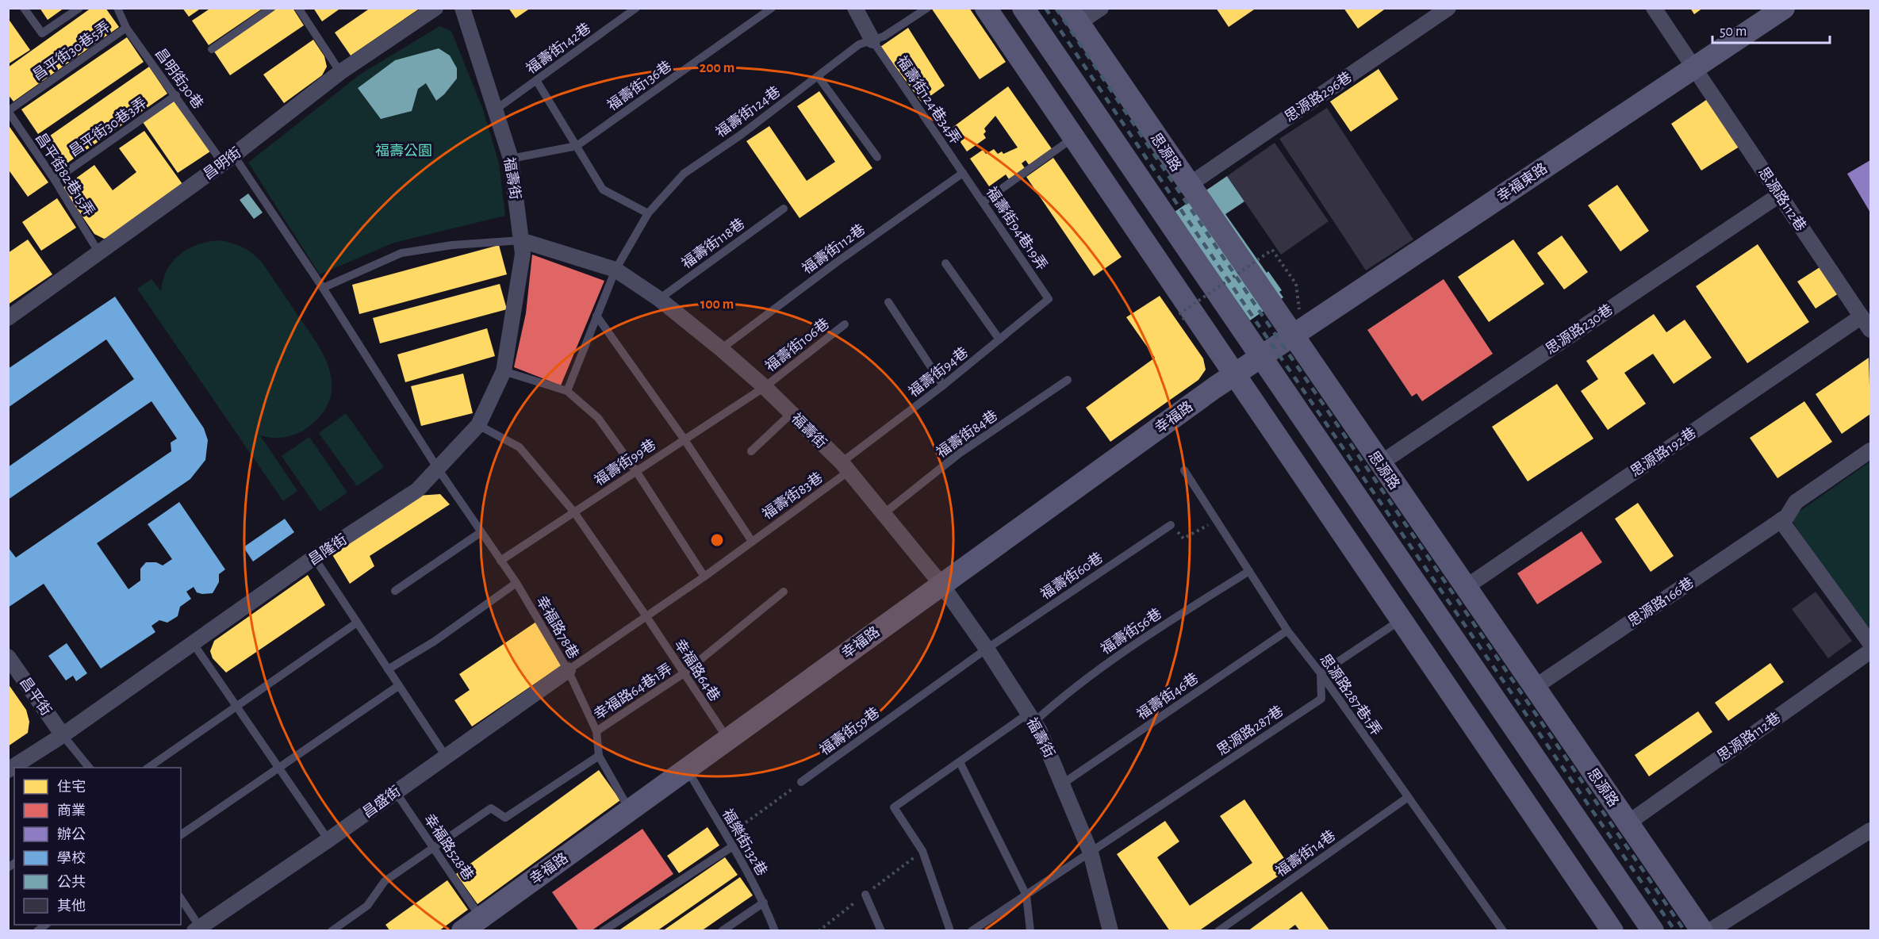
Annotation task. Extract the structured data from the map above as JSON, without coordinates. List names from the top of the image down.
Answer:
{
  "streets": {
    "main road": ["思源路", "幸福東路", "幸福路"],
    "street": [
      "思源路296巷",
      "昌明街",
      "福壽街",
      "思源路112巷",
      "思源路230巷",
      "思源路192巷",
      "昌隆街",
      "思源路166巷",
      "昌平街",
      "昌盛街"
    ],
    "lane": [
      "福壽街142巷",
      "昌平街30巷5弄",
      "昌明街30巷",
      "福壽街136巷",
      "福壽街124巷34弄",
      "福壽街124巷",
      "昌平街30巷3弄",
      "昌平街82巷15弄",
      "福壽街94巷19弄",
      "福壽街118巷",
      "福壽街112巷",
      "福壽街106巷",
      "福壽街94巷",
      "福壽街84巷",
      "福壽街99巷",
      "福壽街83巷",
      "福壽街60巷",
      "幸福路78巷",
      "福壽街56巷",
      "幸福路64巷",
      "幸福路64巷1弄",
      "思源路287巷1弄",
      "福壽街46巷",
      "思源路287巷",
      "福壽街59巷",
      "福樂街132巷",
      "幸福路528巷",
      "福壽街14巷"
    ]
  },
  "crossings": [
    ["福壽街142巷", "福壽街"],
    ["昌平街30巷5弄", "昌明街30巷"],
    ["昌平街30巷5弄", "昌平街82巷15弄"],
    ["昌明街30巷", "昌平街30巷3弄"],
    ["昌明街30巷", "昌明街"],
    ["昌明街30巷", "幸福路78巷"],
    ["福壽街136巷", "福壽街"],
    ["思源路296巷", "思源路"],
    ["福壽街124巷34弄", "福壽街124巷"],
    ["福壽街124巷34弄", "福壽街94巷19弄"],
    ["福壽街124巷34弄", "福壽街112巷"],
    ["福壽街124巷", "福壽街"],
    ["昌平街30巷3弄", "昌平街82巷15弄"],
    ["思源路", "幸福東路"],
    ["思源路", "思源路112巷"],
    ["思源路", "思源路230巷"],
    ["思源路", "思源路192巷"],
    ["思源路", "思源路166巷"],
    ["昌明街", "昌平街82巷15弄"],
    ["福壽街", "福壽街118巷"],
    ["福壽街", "福壽街112巷"],
    ["福壽街", "福壽街106巷"],
    ["福壽街", "福壽街94巷"],
    ["福壽街", "幸福路"],
    ["福壽街", "福壽街84巷"],
    ["福壽街", "福壽街99巷"],
    ["福壽街", "福壽街83巷"],
    ["福壽街", "昌隆街"],
    ["福壽街", "福壽街60巷"],
    ["福壽街", "福壽街56巷"],
    ["福壽街", "福壽街46巷"],
    ["福壽街", "思源路287巷"],
    ["福壽街", "福壽街59巷"],
    ["幸福東路", "思源路112巷"],
    ["幸福東路", "幸福路"],
    ["思源路112巷", "思源路230巷"],
    ["思源路112巷", "思源路192巷"],
    ["福壽街94巷19弄", "福壽街112巷"],
    ["福壽街94巷19弄", "福壽街94巷"],
    ["福壽街106巷", "福壽街99巷"],
    ["福壽街94巷", "福壽街83巷"],
    ["幸福路", "幸福路78巷"],
    ["幸福路", "幸福路64巷"],
    ["幸福路", "福樂街132巷"],
    ["幸福路", "幸福路528巷"],
    ["福壽街99巷", "幸福路78巷"],
    ["福壽街99巷", "幸福路64巷"],
    ["福壽街83巷", "幸福路78巷"],
    ["福壽街83巷", "幸福路64巷"],
    ["福壽街83巷", "昌盛街"],
    ["昌隆街", "幸福路78巷"],
    ["昌隆街", "幸福路64巷"],
    ["昌隆街", "昌平街"],
    ["福壽街60巷", "福壽街59巷"],
    ["幸福路78巷", "幸福路64巷1弄"],
    ["幸福路78巷", "昌盛街"],
    ["福壽街56巷", "思源路287巷1弄"],
    ["幸福路64巷", "幸福路64巷1弄"],
    ["思源路287巷1弄", "福壽街46巷"],
    ["思源路287巷1弄", "思源路287巷"],
    ["思源路287巷1弄", "福壽街14巷"],
    ["昌盛街", "幸福路528巷"]
  ],
  "parks": ["福壽公園"],
  "legend": [
    "住宅",
    "商業",
    "辦公",
    "學校",
    "公共",
    "其他"
  ],
  "scale_bar": "50 m",
  "rings": ["200 m", "100 m"]
}
